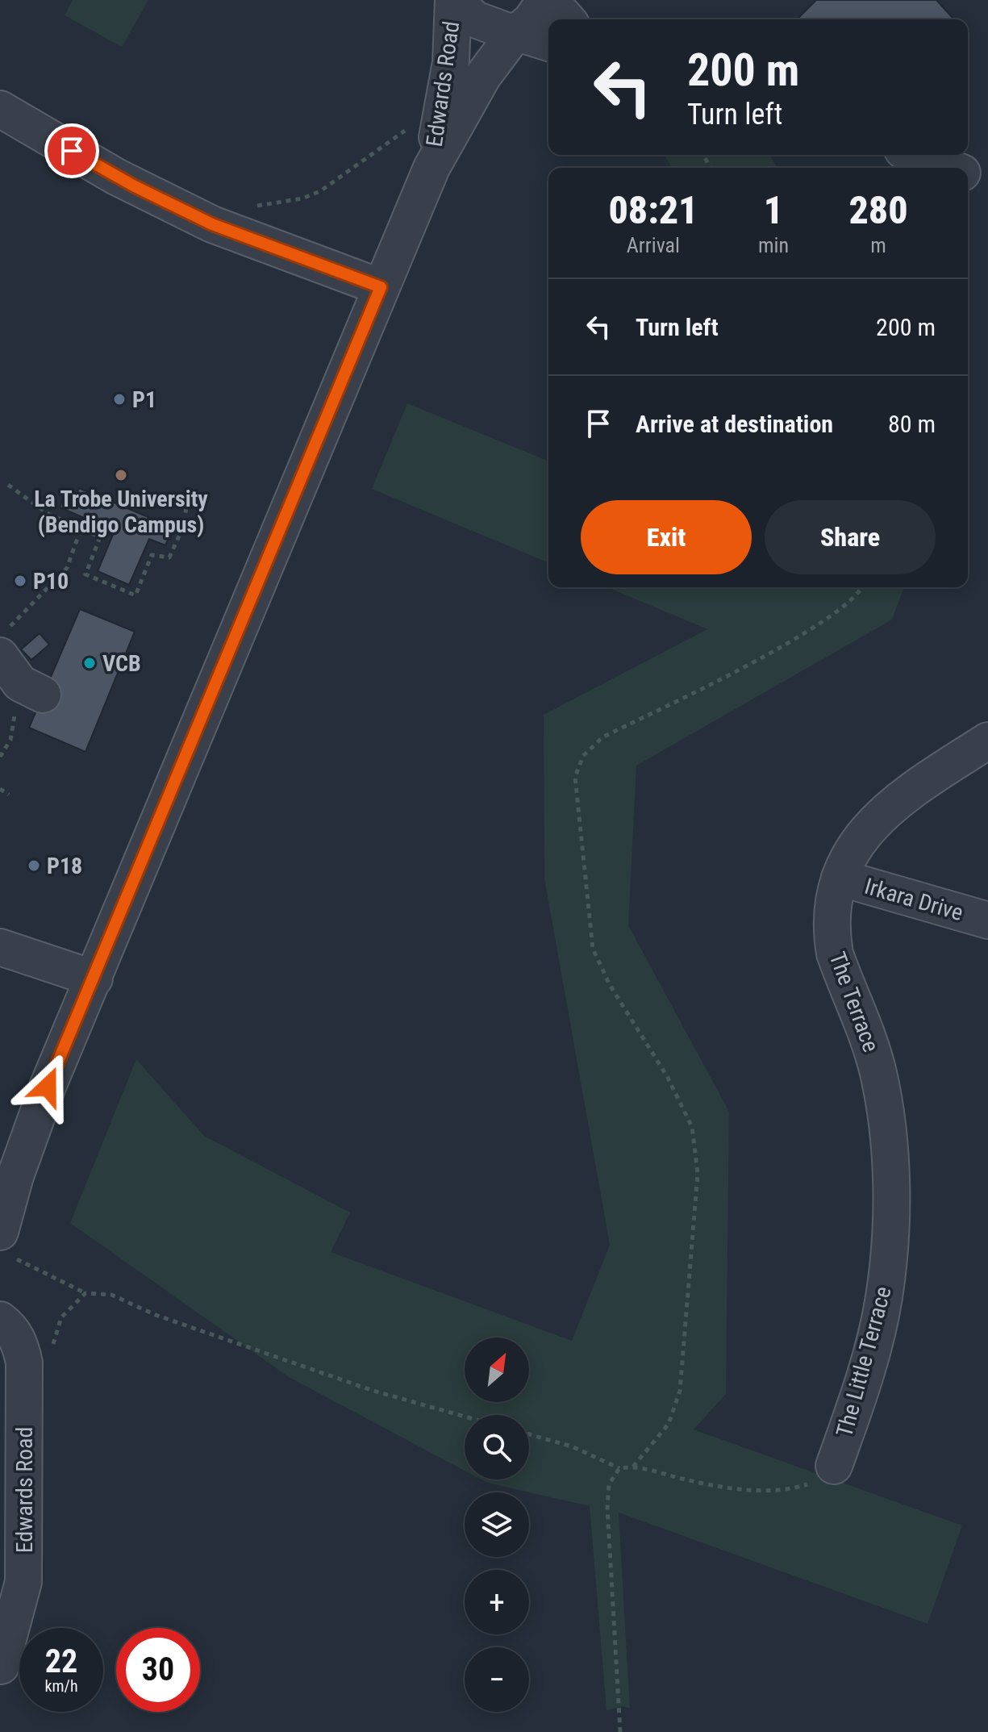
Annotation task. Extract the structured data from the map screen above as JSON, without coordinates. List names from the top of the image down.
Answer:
{
  "streets": {
    "street": [
      "Edwards Road",
      "Irkara Drive",
      "The Terrace",
      "The Little Terrace"
    ]
  },
  "crossings": [
    ["Irkara Drive", "The Terrace"],
    ["The Terrace", "The Little Terrace"]
  ],
  "places": [
    "P1",
    "La Trobe University (Bendigo Campus)",
    "P10",
    "VCB",
    "P18"
  ],
  "north": "top right",
  "page": {
    "turn": ["200 m", "Turn left"],
    "eta": [
      "08:21",
      "Arrival",
      "1",
      "min",
      "280",
      "m"
    ],
    "list": [
      {
        "name": "Turn left",
        "value": "200 m"
      },
      {
        "name": "Arrive at destination",
        "value": "80 m"
      }
    ],
    "buttons": ["Exit", "Share"],
    "map_buttons": ["+", "−"],
    "speed": "22 km/h",
    "limit": "30"
  }
}
